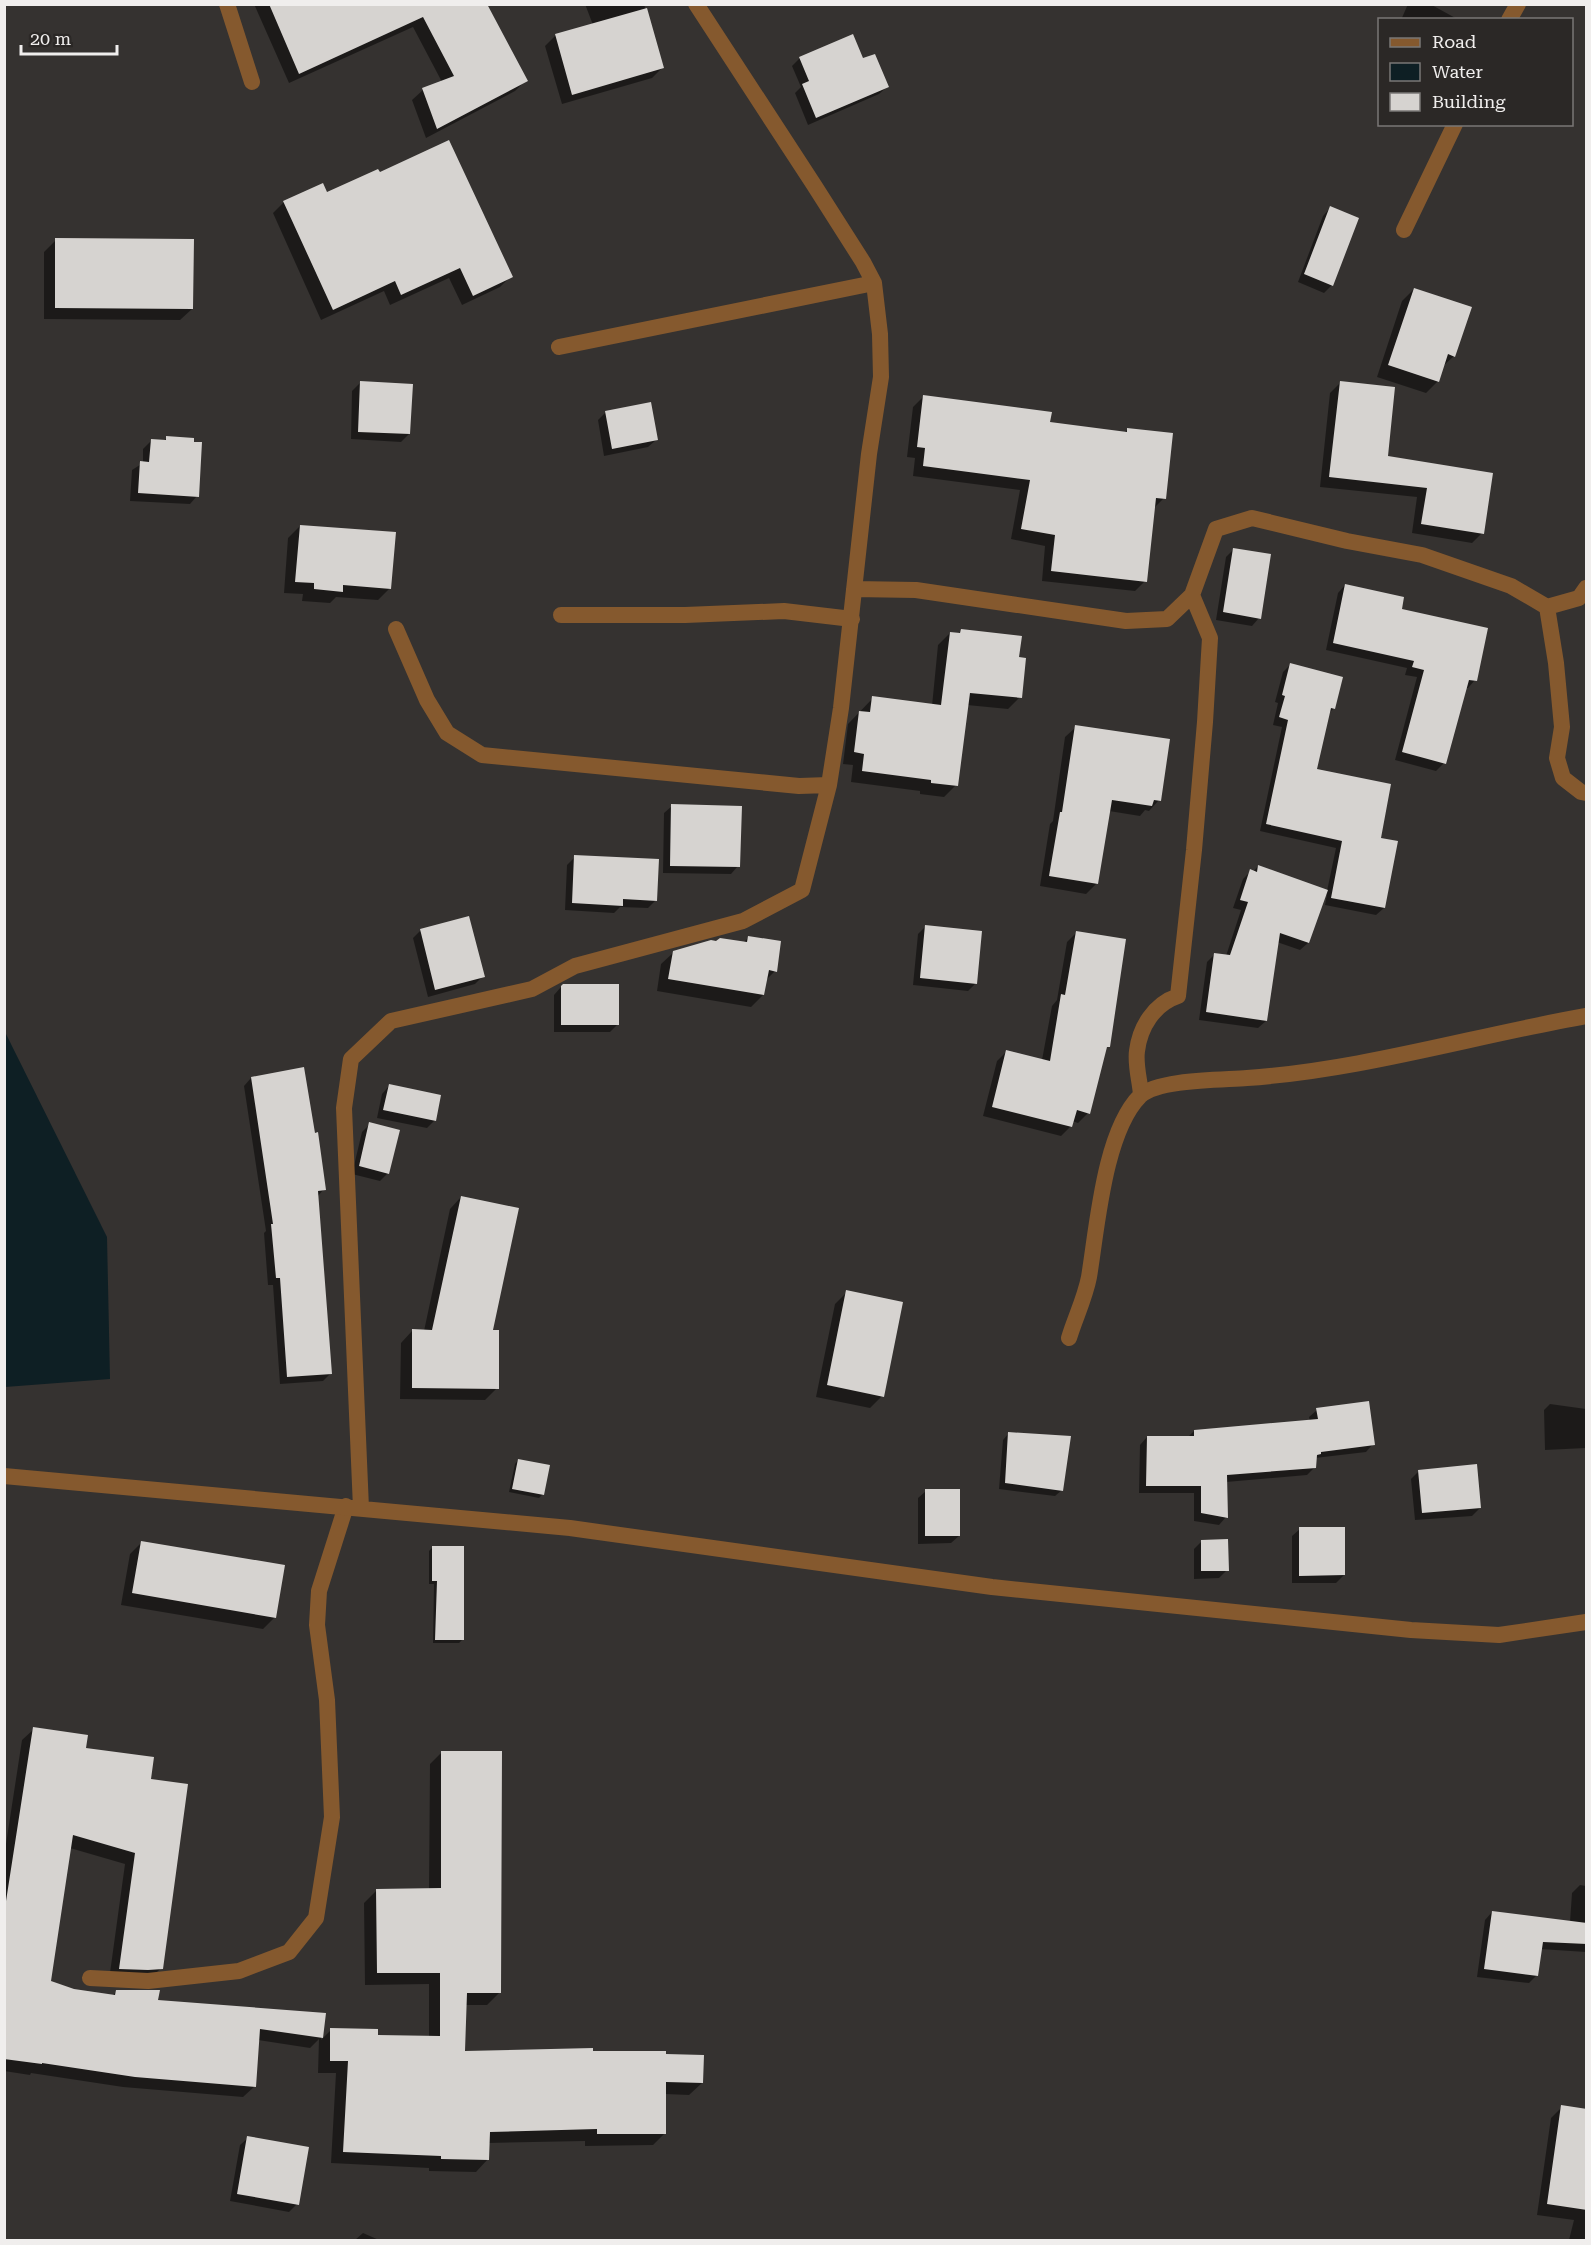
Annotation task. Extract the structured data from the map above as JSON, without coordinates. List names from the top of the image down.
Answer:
{
  "legend": ["Road", "Water", "Building"],
  "scale_bar": "20 m"
}
